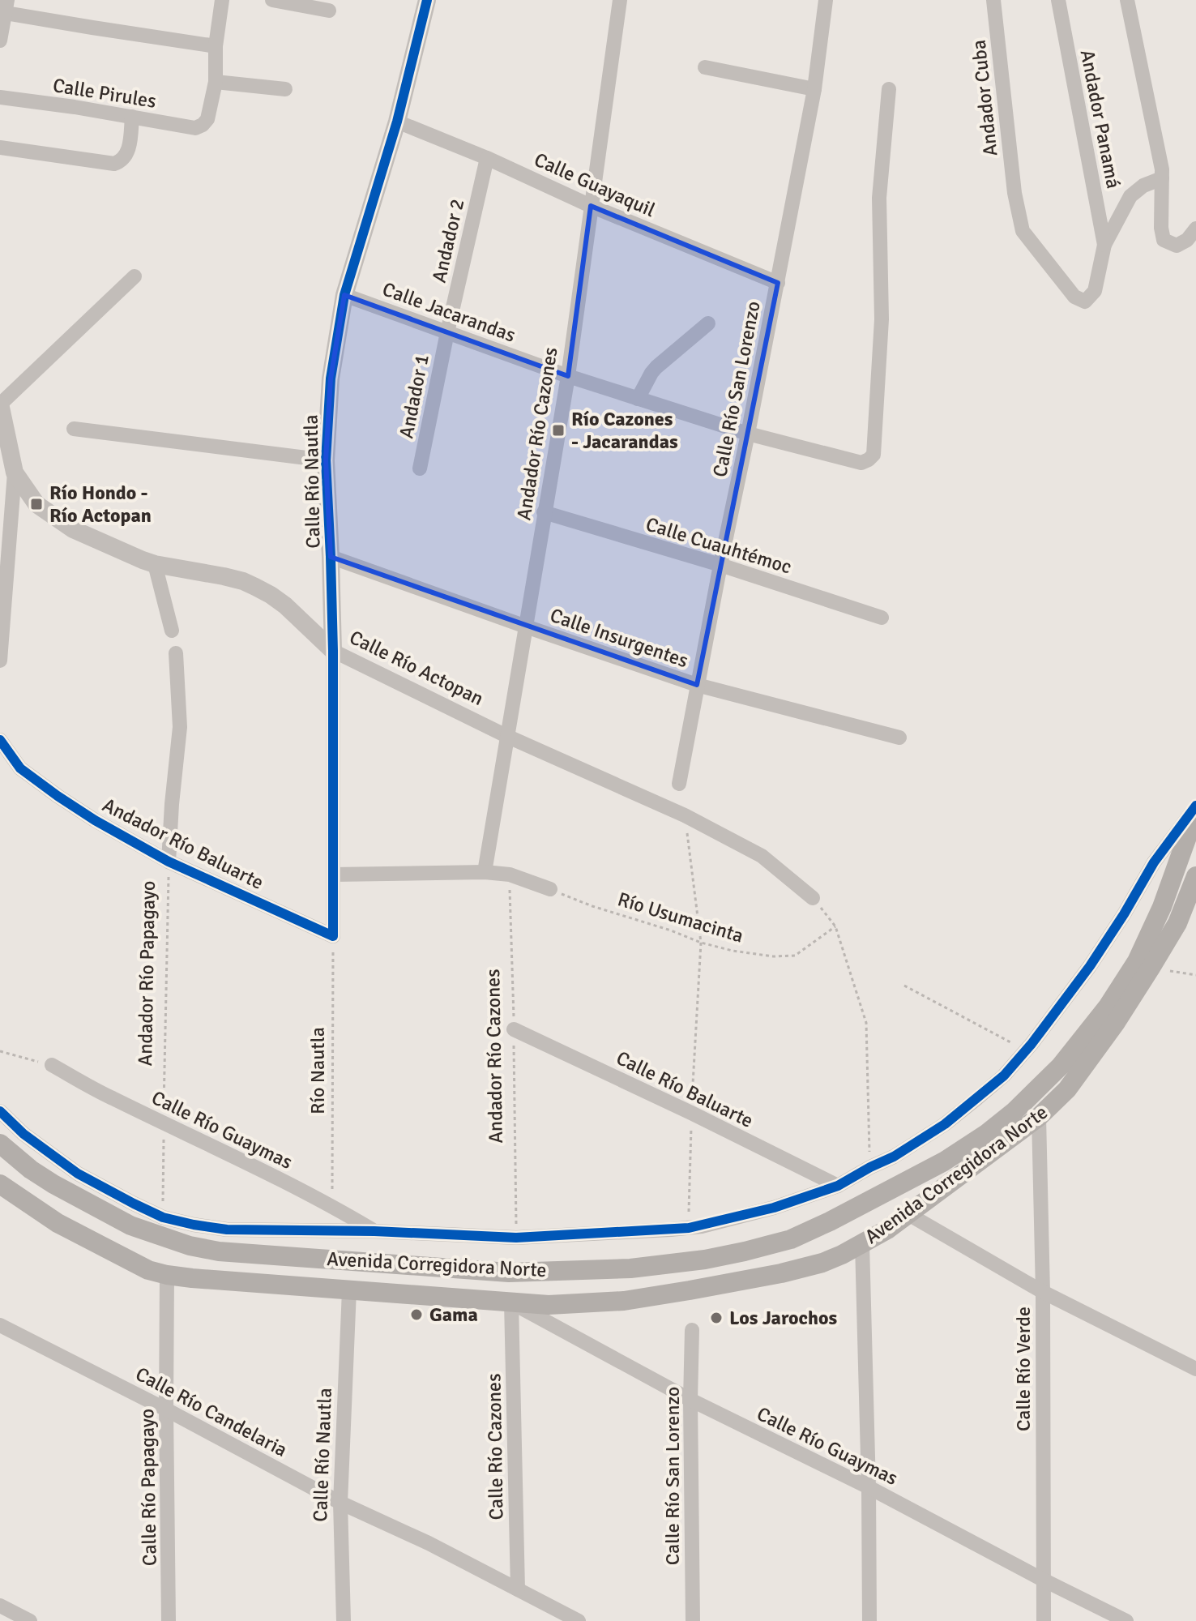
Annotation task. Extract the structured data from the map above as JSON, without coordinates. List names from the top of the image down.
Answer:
{
  "streets": {
    "main road": ["Avenida Corregidora Norte"],
    "street": [
      "Calle Pirules",
      "Andador Cuba",
      "Andador Panamá",
      "Calle Guayaquil",
      "Andador 2",
      "Calle Jacarandas",
      "Calle Río San Lorenzo",
      "Andador 1",
      "Andador Río Cazones",
      "Calle Río Nautla",
      "Calle Cuauhtémoc",
      "Calle Insurgentes",
      "Calle Río Actopan",
      "Andador Río Baluarte",
      "Andador Río Papagayo",
      "Calle Río Baluarte",
      "Calle Río Guaymas",
      "Calle Río Verde",
      "Calle Río Candelaria",
      "Calle Río Cazones",
      "Calle Río Papagayo"
    ],
    "path": ["Río Usumacinta", "Río Nautla"]
  },
  "crossings": [
    ["Andador Cuba", "Andador Panamá"],
    ["Calle Guayaquil", "Andador 2"],
    ["Calle Guayaquil", "Calle Río San Lorenzo"],
    ["Calle Guayaquil", "Andador Río Cazones"],
    ["Calle Guayaquil", "Calle Río Nautla"],
    ["Andador 2", "Calle Jacarandas"],
    ["Andador 2", "Andador 1"],
    ["Calle Jacarandas", "Calle Río San Lorenzo"],
    ["Calle Jacarandas", "Andador 1"],
    ["Calle Jacarandas", "Andador Río Cazones"],
    ["Calle Jacarandas", "Calle Río Nautla"],
    ["Calle Río San Lorenzo", "Calle Cuauhtémoc"],
    ["Calle Río San Lorenzo", "Calle Insurgentes"],
    ["Calle Río San Lorenzo", "Calle Río Guaymas"],
    ["Andador Río Cazones", "Calle Cuauhtémoc"],
    ["Andador Río Cazones", "Calle Insurgentes"],
    ["Andador Río Cazones", "Calle Río Actopan"],
    ["Andador Río Cazones", "Calle Río Baluarte"],
    ["Calle Río Nautla", "Calle Insurgentes"],
    ["Calle Río Nautla", "Calle Río Actopan"],
    ["Calle Río Nautla", "Andador Río Baluarte"],
    ["Calle Río Nautla", "Río Nautla"],
    ["Calle Río Nautla", "Avenida Corregidora Norte"],
    ["Calle Río Nautla", "Calle Río Candelaria"],
    ["Andador Río Baluarte", "Andador Río Papagayo"],
    ["Andador Río Baluarte", "Río Nautla"],
    ["Andador Río Papagayo", "Calle Río Guaymas"],
    ["Río Nautla", "Calle Río Guaymas"],
    ["Calle Río Guaymas", "Avenida Corregidora Norte"],
    ["Calle Río Guaymas", "Calle Río Verde"],
    ["Calle Río Guaymas", "Calle Río Cazones"],
    ["Avenida Corregidora Norte", "Calle Río Verde"],
    ["Avenida Corregidora Norte", "Calle Río Cazones"],
    ["Avenida Corregidora Norte", "Calle Río Papagayo"],
    ["Calle Río Candelaria", "Calle Río Cazones"],
    ["Calle Río Candelaria", "Calle Río Papagayo"]
  ],
  "places": {
    "transit": ["Río Cazones - Jacarandas", "Río Hondo - Río Actopan"],
    "other": ["Gama", "Los Jarochos"]
  }
}
